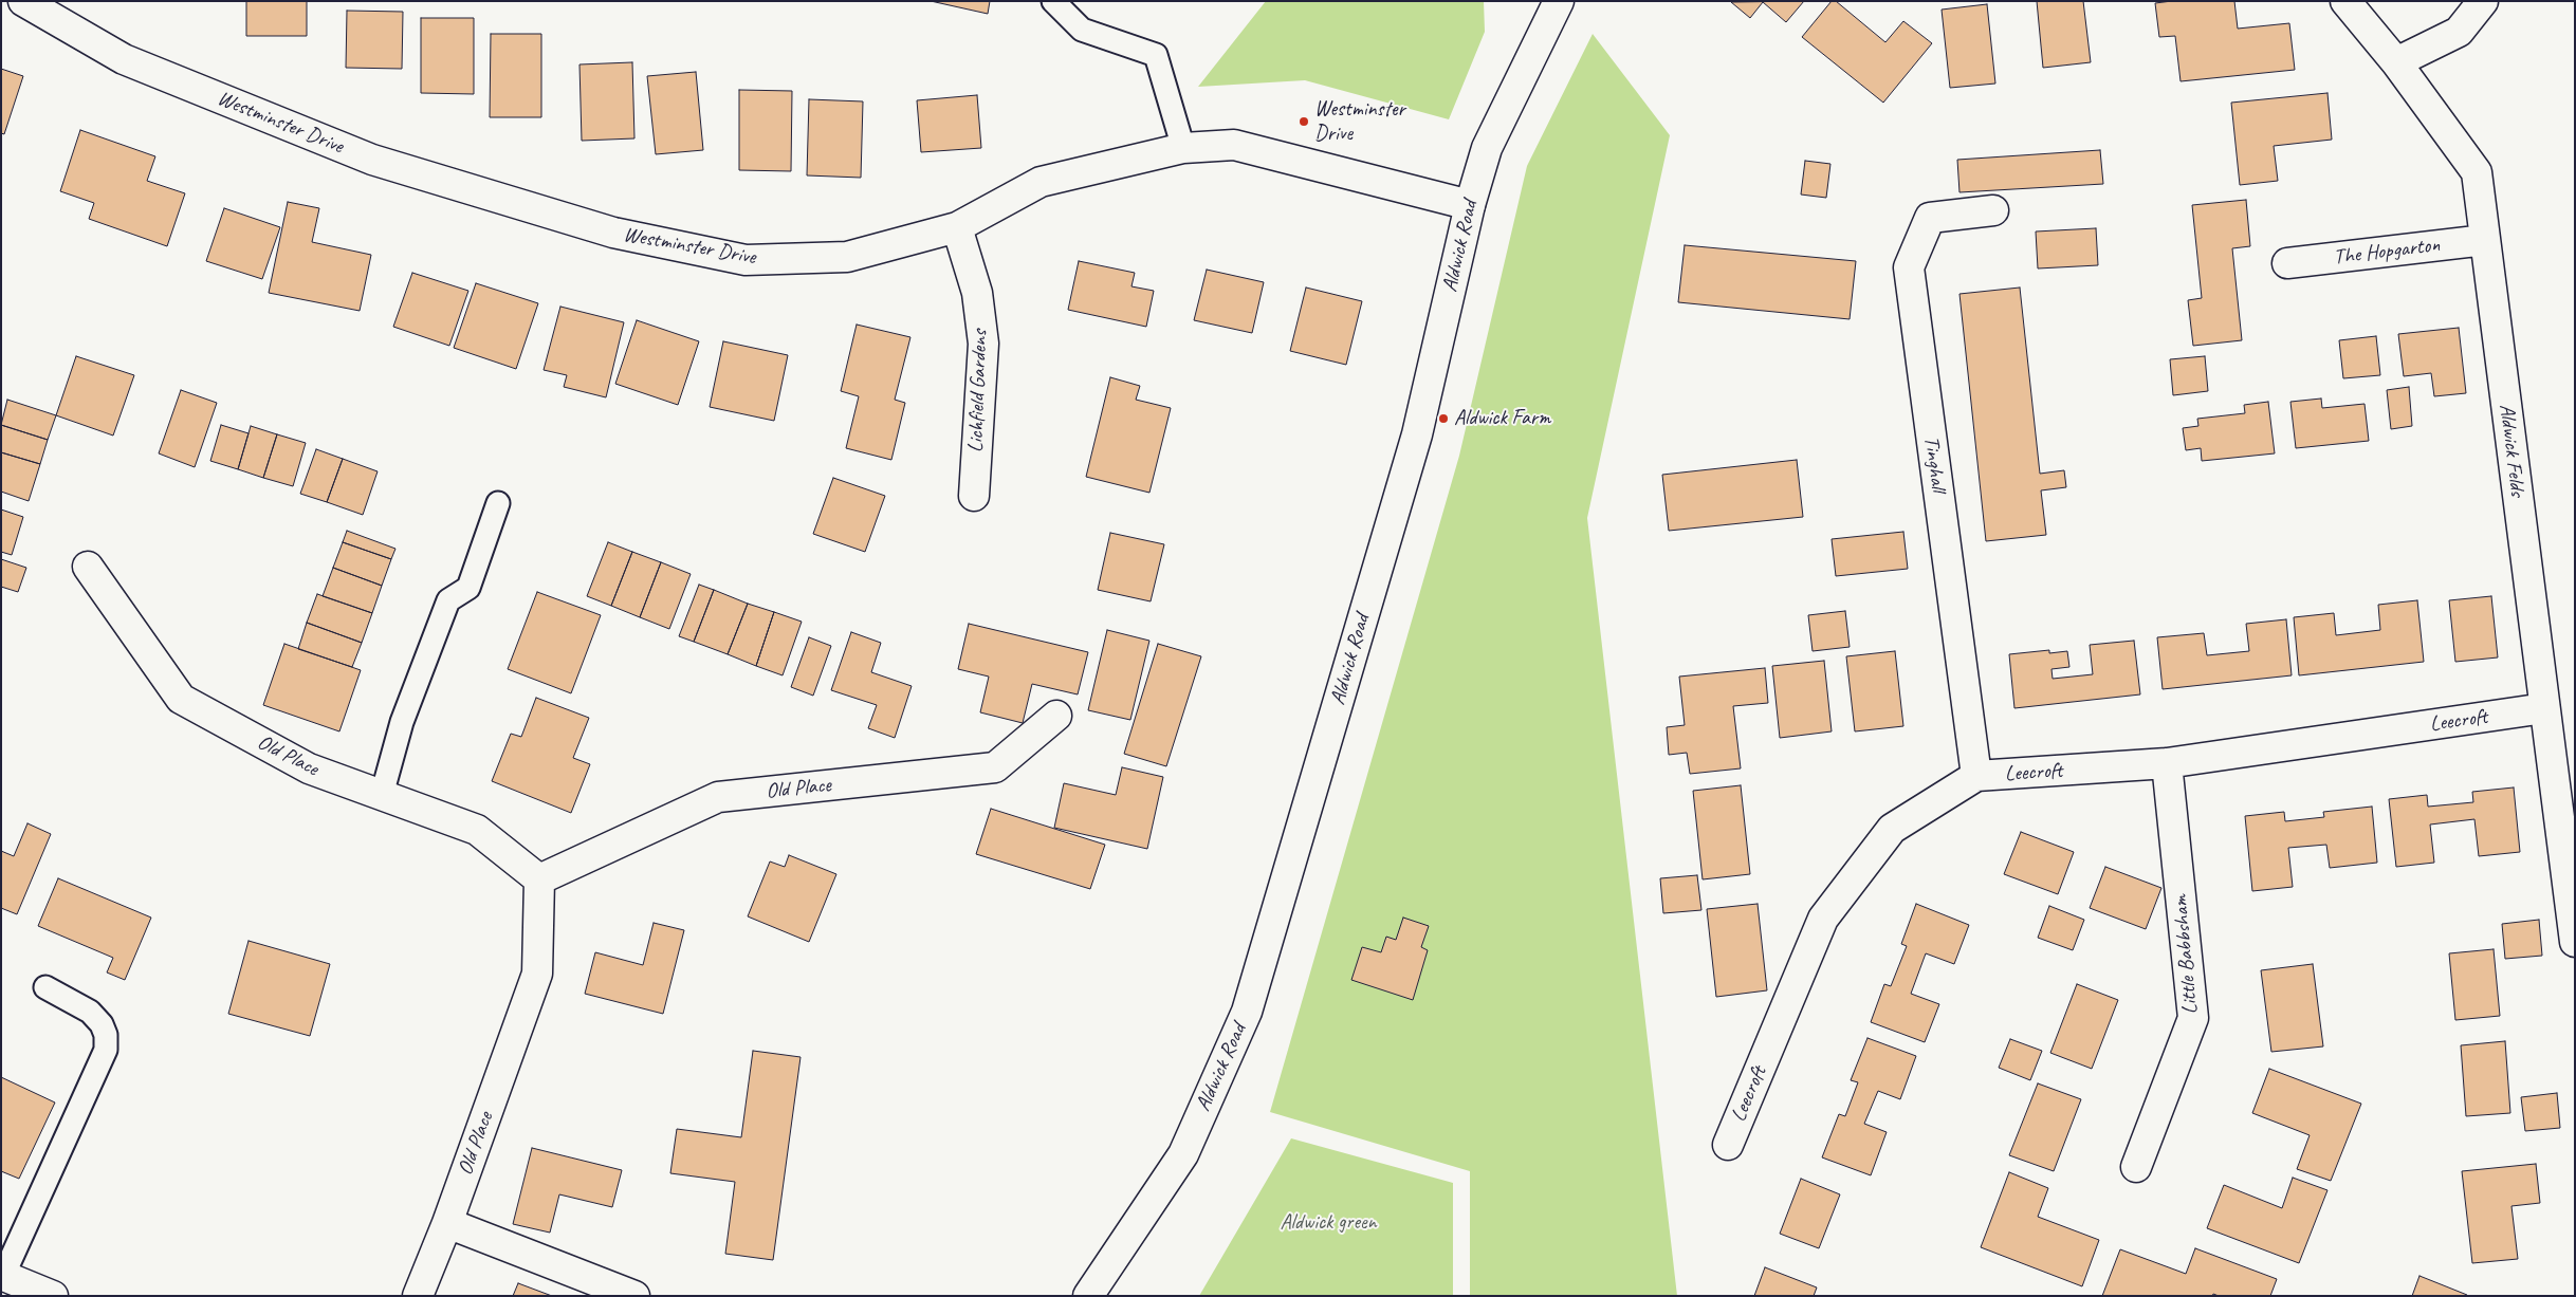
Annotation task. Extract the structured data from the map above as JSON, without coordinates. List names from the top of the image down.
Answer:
{
  "streets": {
    "street": [
      "Westminster Drive",
      "Aldwick Road",
      "The Hopgarton",
      "Lichfield Gardens",
      "Aldwick Felds",
      "Tinghall",
      "Leecroft",
      "Old Place",
      "Little Babbsham"
    ]
  },
  "crossings": [
    ["Westminster Drive", "Aldwick Road"],
    ["Westminster Drive", "Lichfield Gardens"],
    ["The Hopgarton", "Aldwick Felds"],
    ["Aldwick Felds", "Leecroft"],
    ["Tinghall", "Leecroft"],
    ["Leecroft", "Little Babbsham"]
  ],
  "parks": ["Aldwick green"],
  "places": ["Westminster Drive", "Aldwick Farm"]
}
